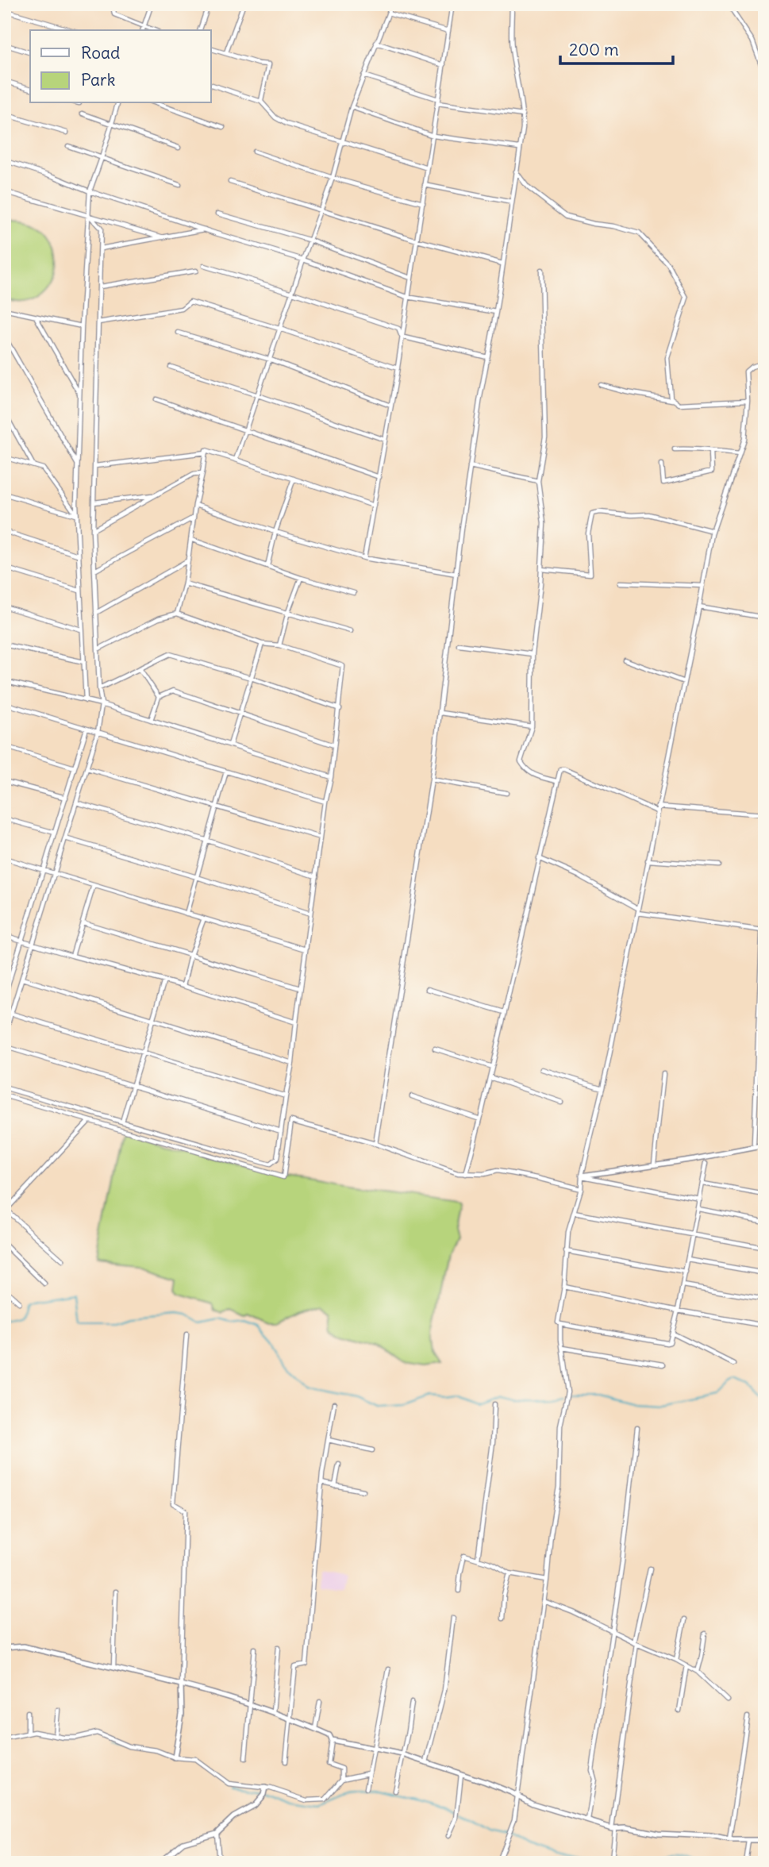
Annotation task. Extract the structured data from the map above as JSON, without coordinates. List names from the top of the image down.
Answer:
{
  "legend": ["Road", "Park"],
  "scale_bar": "200 m"
}
